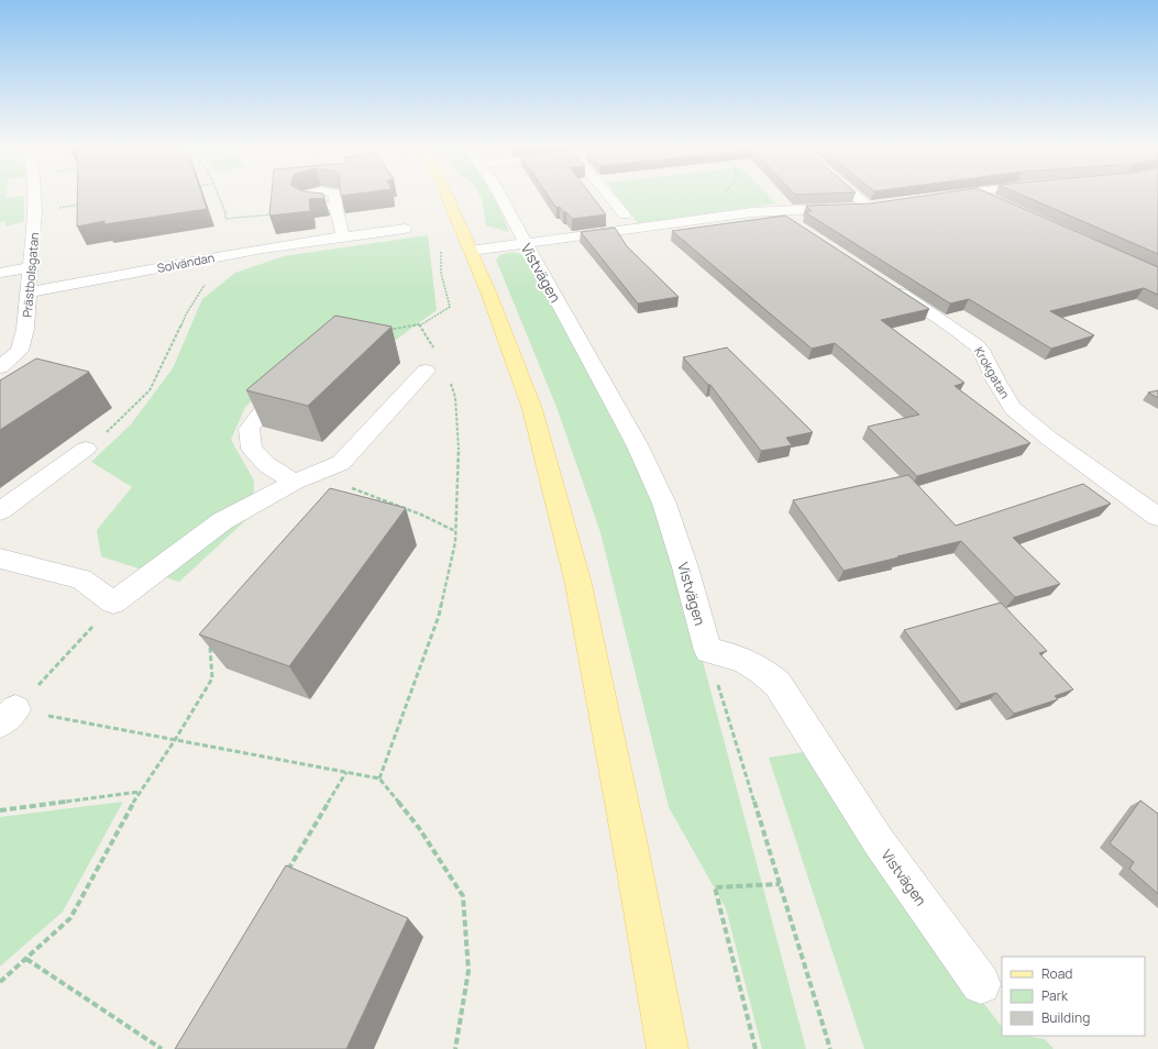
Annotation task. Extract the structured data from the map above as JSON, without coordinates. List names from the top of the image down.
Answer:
{
  "streets": {
    "street": [
      "Solvändan",
      "Vistvägen",
      "Prästbolsgatan",
      "Krokgatan"
    ]
  },
  "crossings": [
    ["Solvändan", "Prästbolsgatan"]
  ],
  "legend": ["Road", "Park", "Building"]
}
